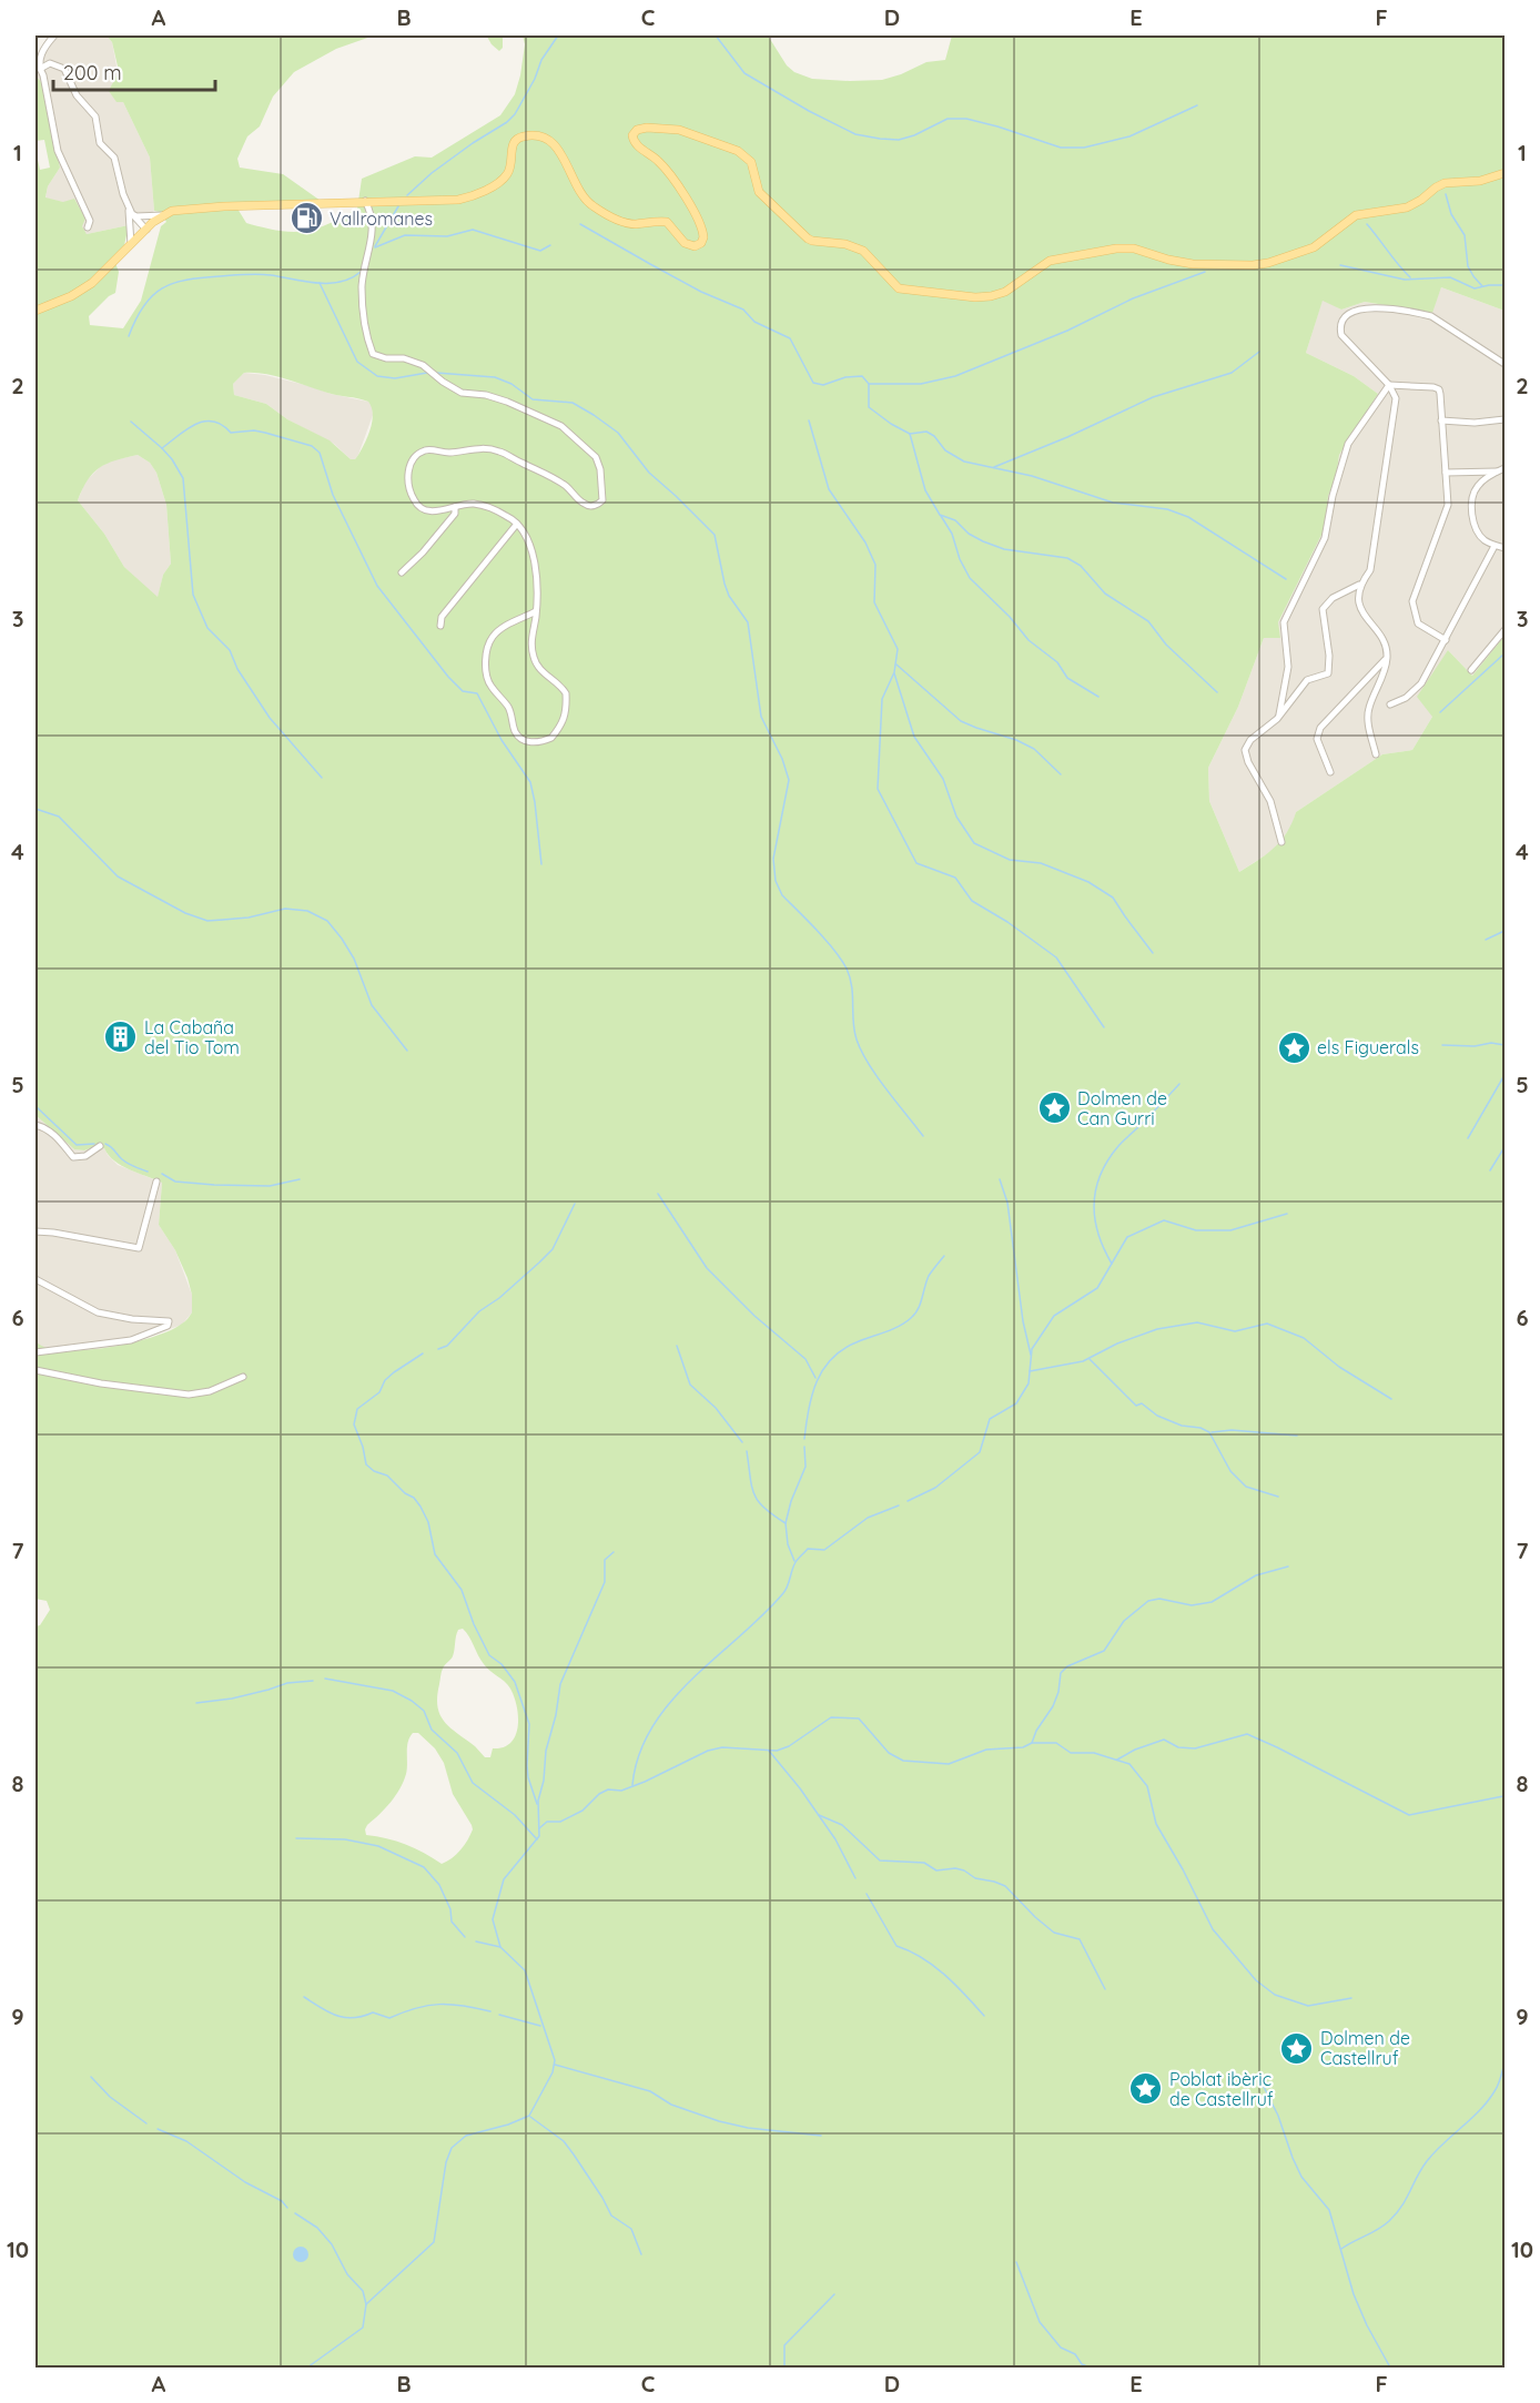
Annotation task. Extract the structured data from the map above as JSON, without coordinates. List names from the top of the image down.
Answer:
{
  "places": {
    "fuel station": ["Vallromanes"],
    "building": ["La Cabaña del Tio Tom"],
    "place": [
      "els Figuerals",
      "Dolmen de Can Gurri",
      "Dolmen de Castellruf",
      "Poblat ibèric de Castellruf"
    ]
  },
  "scale_bar": "200 m",
  "grid": {
    "columns": [
      "A",
      "B",
      "C",
      "D",
      "E",
      "F"
    ],
    "rows": [
      "1",
      "2",
      "3",
      "4",
      "5",
      "6",
      "7",
      "8",
      "9",
      "10"
    ]
  }
}
